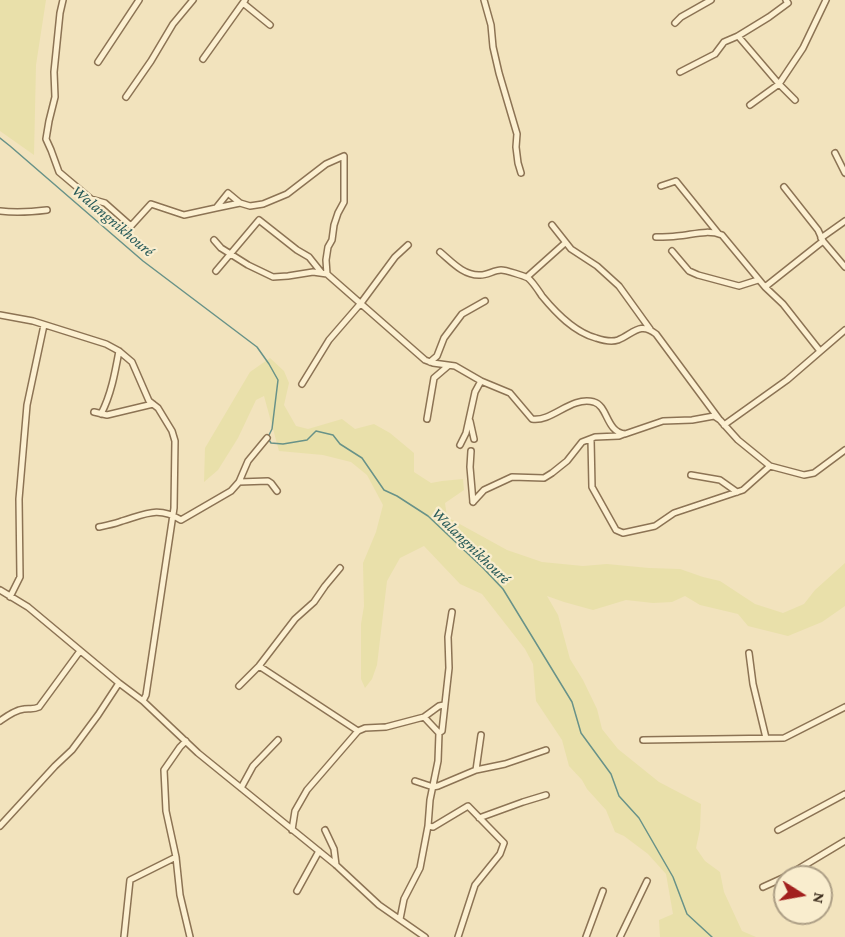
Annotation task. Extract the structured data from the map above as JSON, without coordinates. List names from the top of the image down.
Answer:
{
  "water": ["Walangnikhouré"],
  "north": "right"
}
